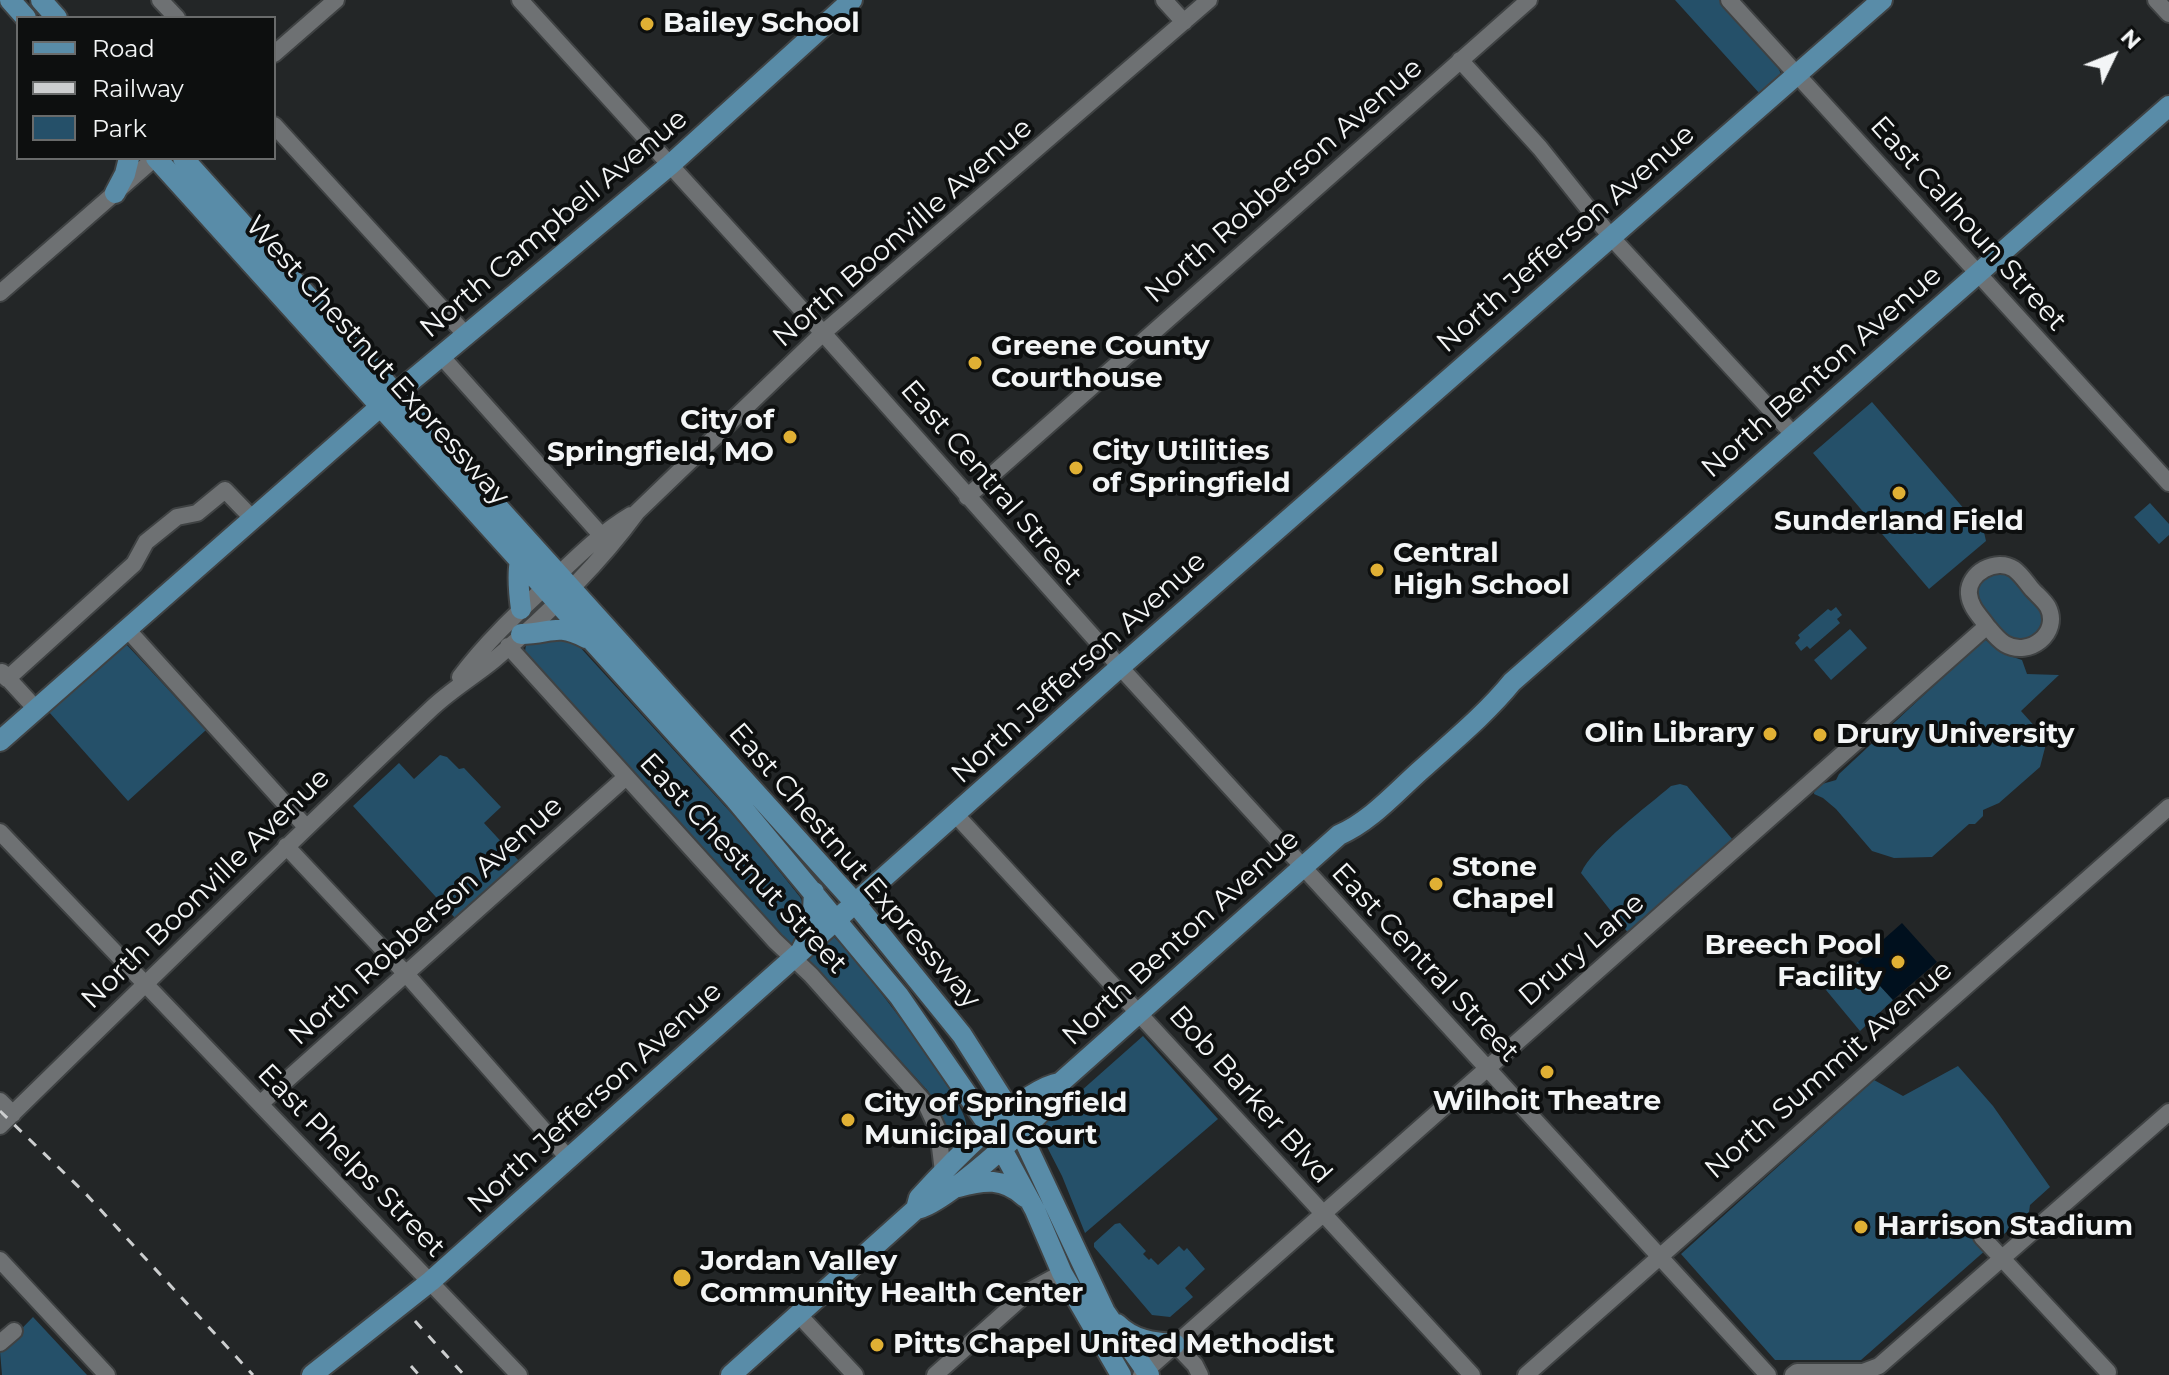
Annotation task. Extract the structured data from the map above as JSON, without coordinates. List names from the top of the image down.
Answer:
{
  "streets": {
    "main road": [
      "North Campbell Avenue",
      "North Jefferson Avenue",
      "West Chestnut Expressway",
      "North Benton Avenue",
      "East Chestnut Expressway"
    ],
    "street": [
      "North Robberson Avenue",
      "East Calhoun Street",
      "North Boonville Avenue",
      "East Central Street",
      "East Chestnut Street",
      "Drury Lane",
      "North Summit Avenue",
      "Bob Barker Blvd",
      "East Phelps Street"
    ]
  },
  "crossings": [
    ["North Robberson Avenue", "East Central Street"],
    ["North Robberson Avenue", "East Chestnut Street"],
    ["North Robberson Avenue", "East Phelps Street"],
    ["North Campbell Avenue", "West Chestnut Expressway"],
    ["North Campbell Avenue", "East Central Street"],
    ["East Calhoun Street", "North Jefferson Avenue"],
    ["East Calhoun Street", "North Benton Avenue"],
    ["North Boonville Avenue", "West Chestnut Expressway"],
    ["North Boonville Avenue", "East Central Street"],
    ["North Boonville Avenue", "East Chestnut Street"],
    ["North Boonville Avenue", "East Chestnut Expressway"],
    ["North Boonville Avenue", "East Phelps Street"],
    ["North Jefferson Avenue", "East Central Street"],
    ["North Jefferson Avenue", "East Chestnut Street"],
    ["North Jefferson Avenue", "East Chestnut Expressway"],
    ["North Jefferson Avenue", "Bob Barker Blvd"],
    ["North Jefferson Avenue", "East Phelps Street"],
    ["West Chestnut Expressway", "East Chestnut Expressway"],
    ["North Benton Avenue", "East Central Street"],
    ["North Benton Avenue", "East Chestnut Street"],
    ["North Benton Avenue", "East Chestnut Expressway"],
    ["North Benton Avenue", "Bob Barker Blvd"],
    ["East Central Street", "Drury Lane"],
    ["East Central Street", "North Summit Avenue"],
    ["East Chestnut Expressway", "Drury Lane"],
    ["Drury Lane", "Bob Barker Blvd"]
  ],
  "places": [
    "Bailey School",
    "Greene County Courthouse",
    "City of Springfield, MO",
    "City Utilities of Springfield",
    "Sunderland Field",
    "Central High School",
    "Olin Library",
    "Drury University",
    "Stone Chapel",
    "Breech Pool Facility",
    "Wilhoit Theatre",
    "City of Springfield Municipal Court",
    "Harrison Stadium",
    "Jordan Valley Community Health Center",
    "Pitts Chapel United Methodist"
  ],
  "legend": ["Road", "Railway", "Park"],
  "north": "top right"
}
